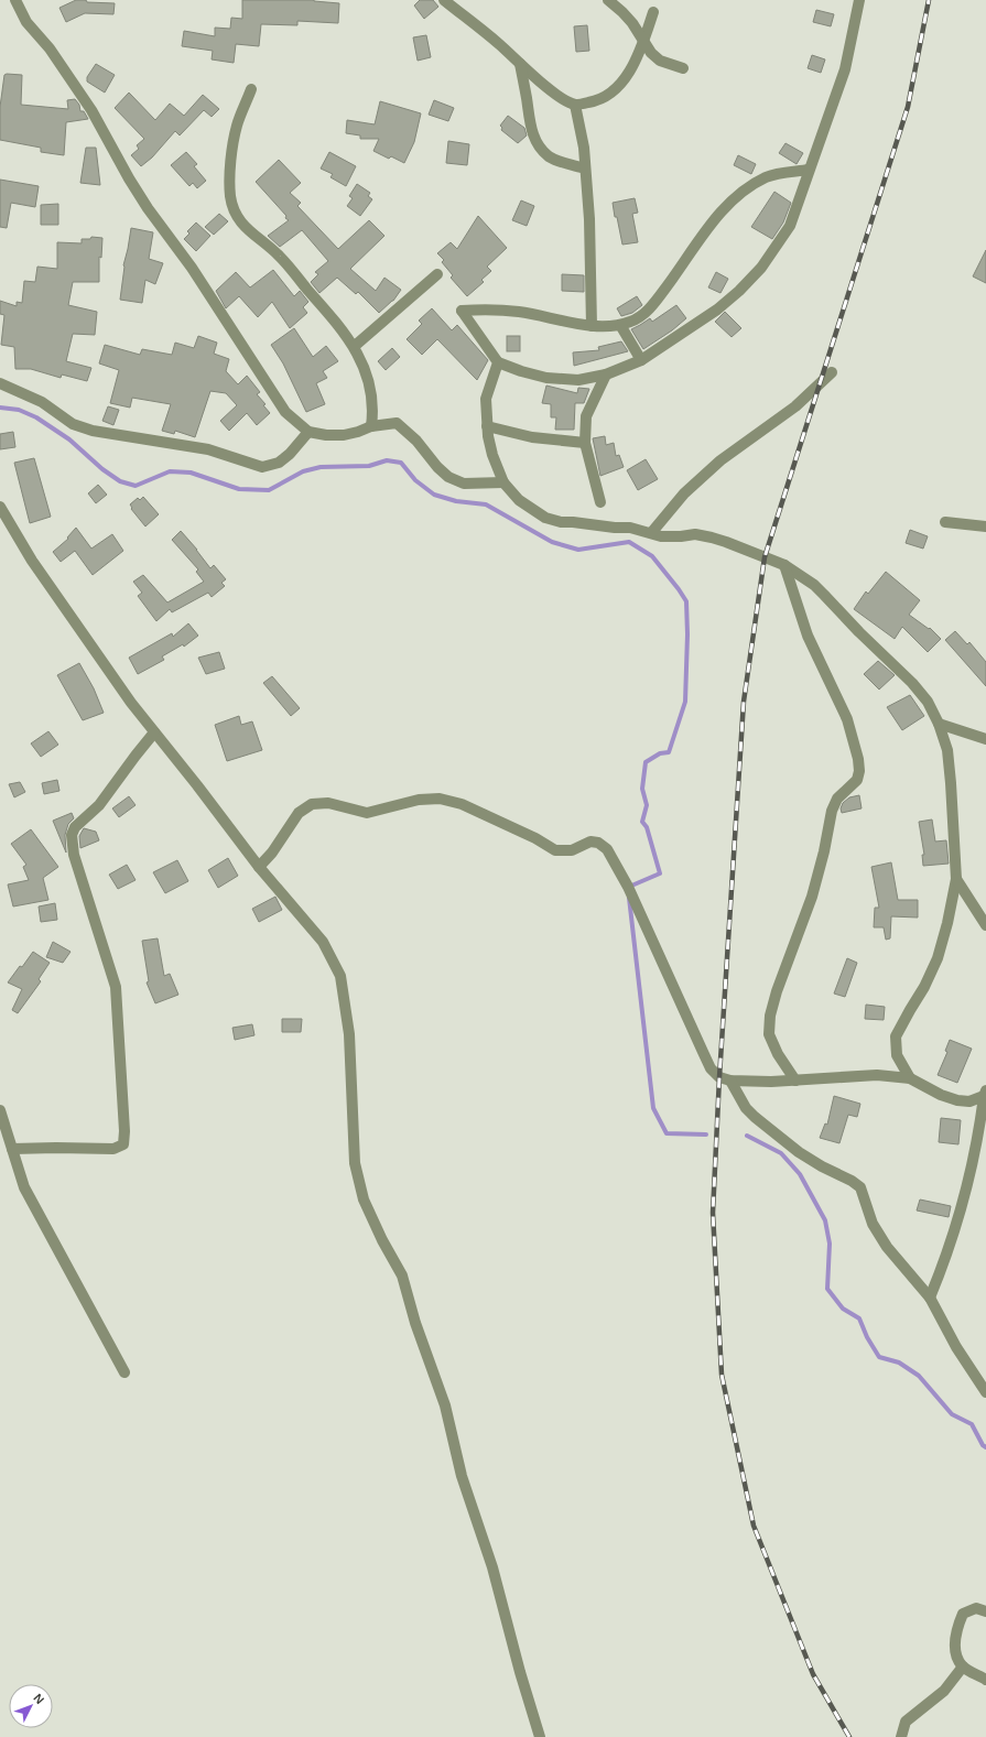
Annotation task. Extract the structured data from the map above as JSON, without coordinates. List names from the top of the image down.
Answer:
{
  "north": "top right"
}
